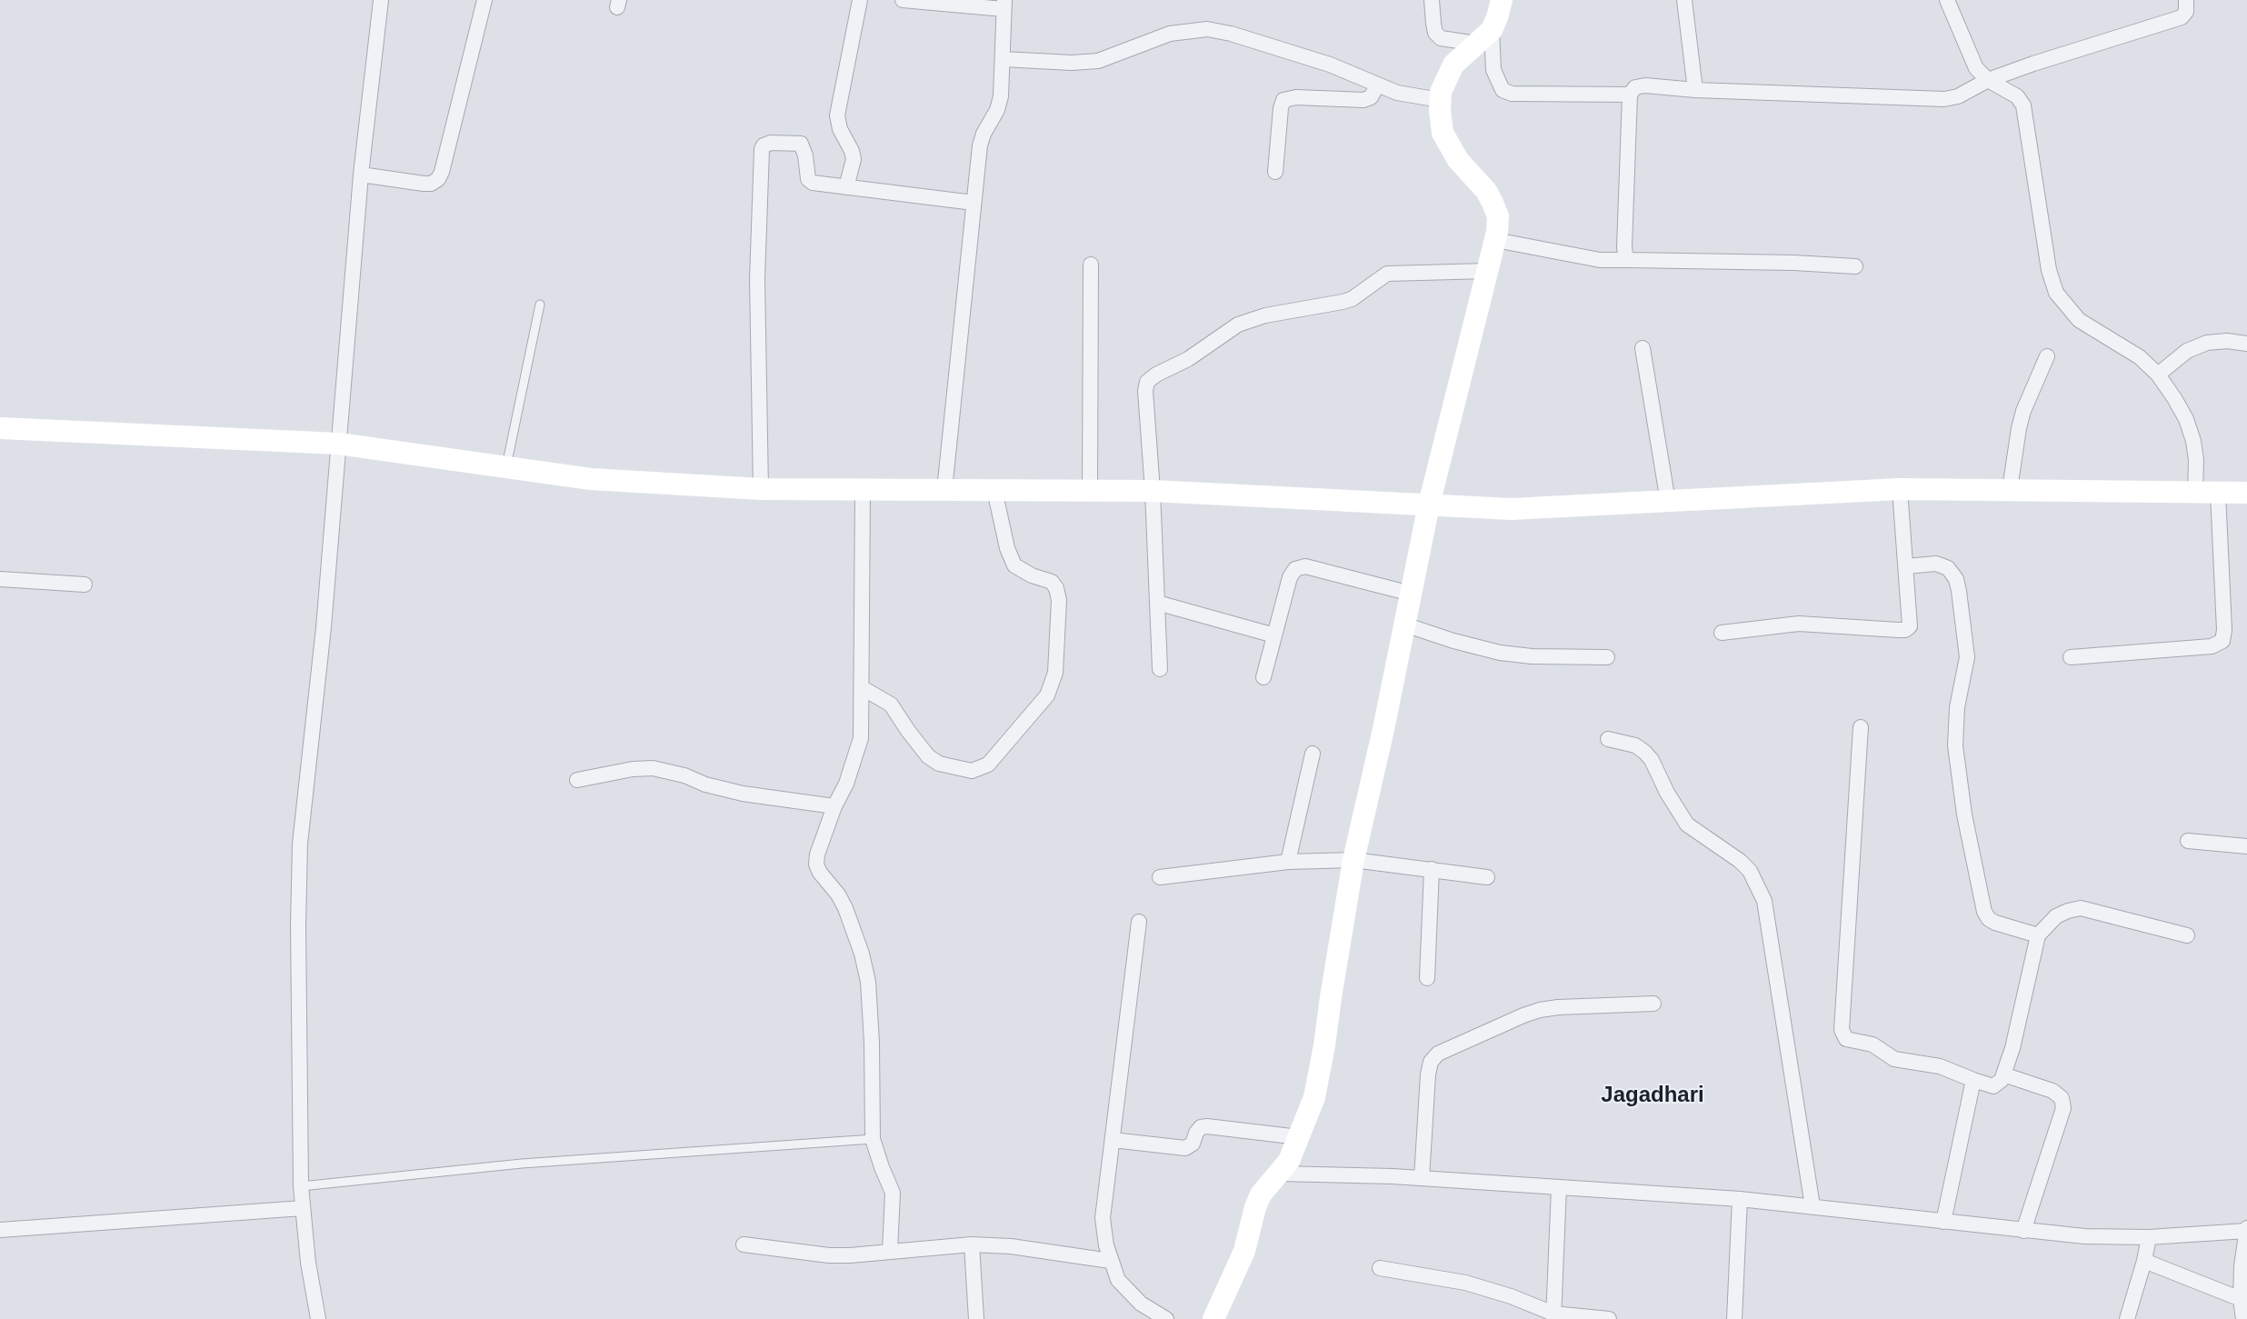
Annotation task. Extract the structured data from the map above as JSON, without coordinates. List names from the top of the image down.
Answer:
{
  "districts": ["Jagadhari"]
}
